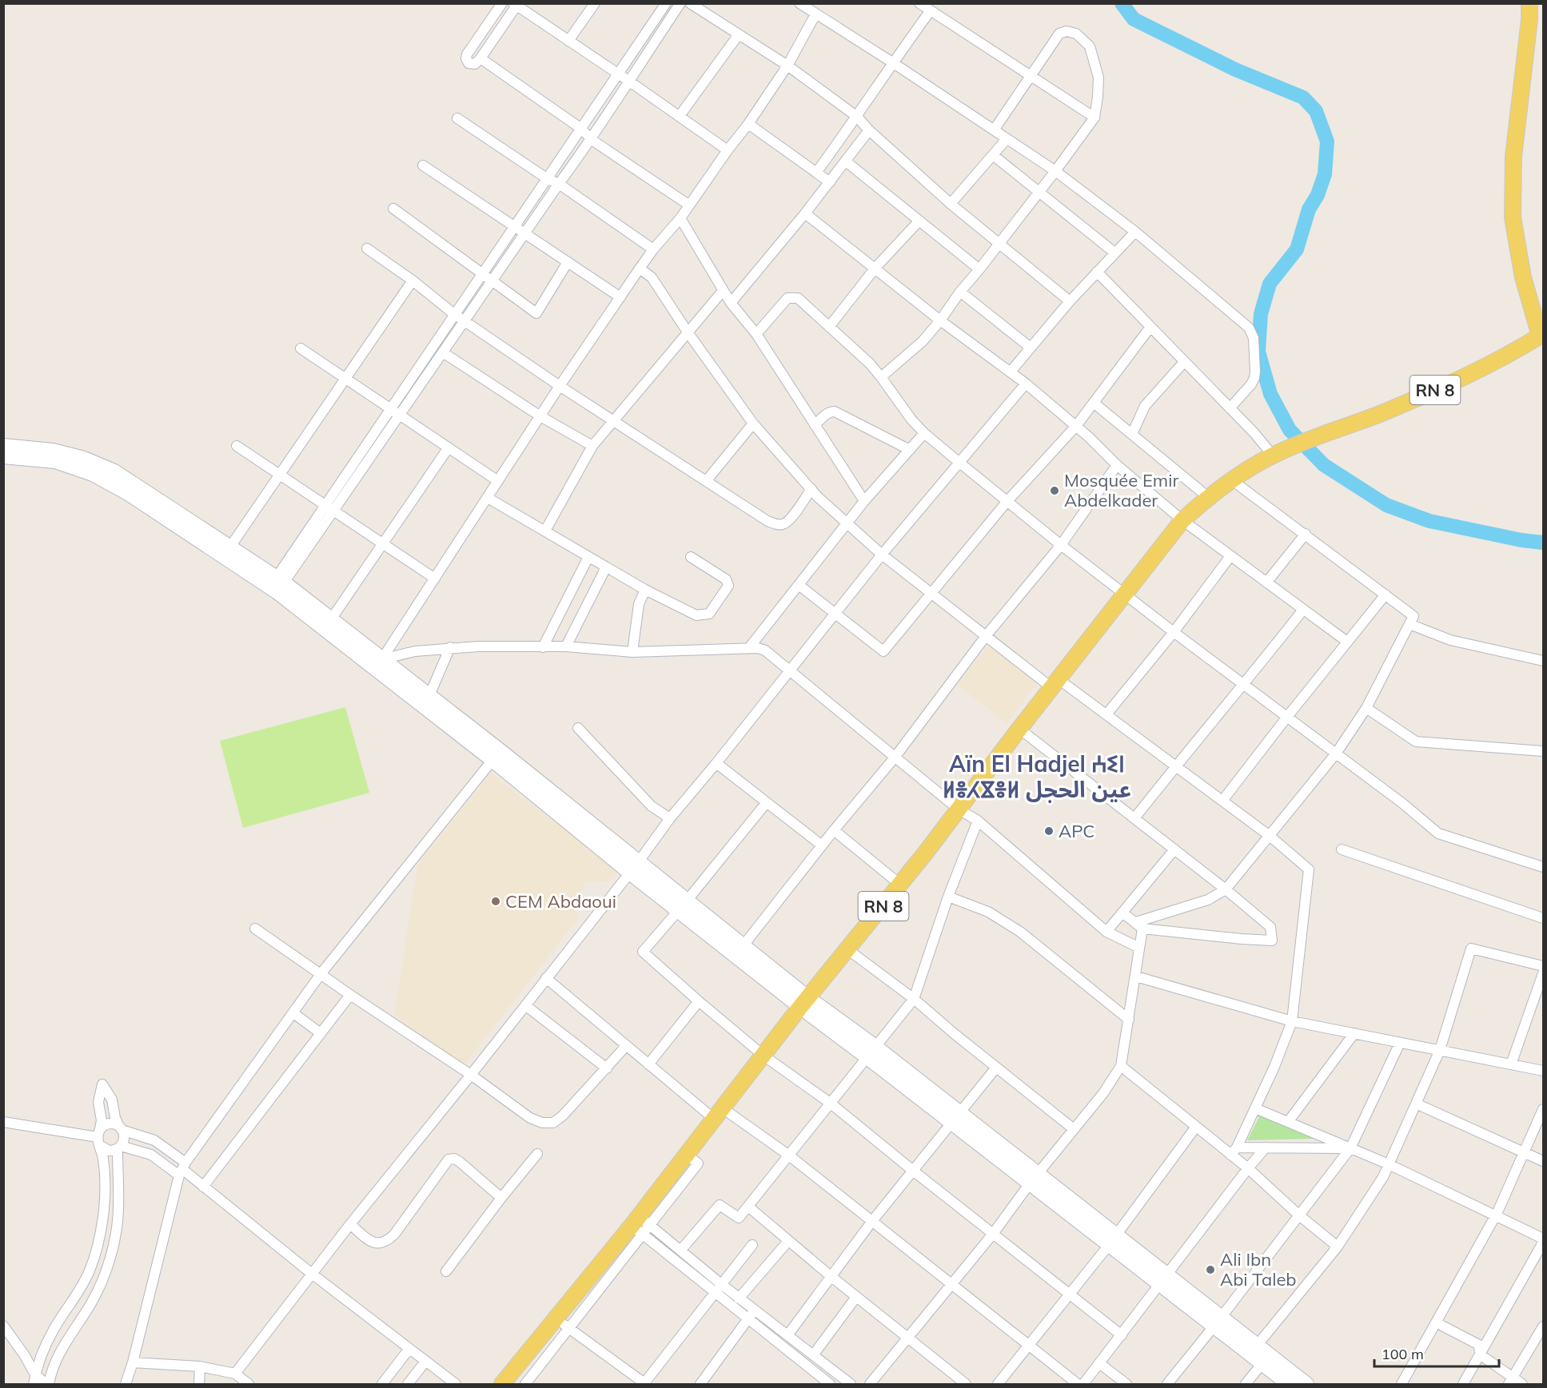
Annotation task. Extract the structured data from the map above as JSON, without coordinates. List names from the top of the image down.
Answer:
{
  "streets": {
    "main road": ["RN 8"]
  },
  "districts": ["Aïn El Hadjel ⵄⵉⵏ ⵍⴻⵃⴵⴻⵍ عين الحجل"],
  "places": [
    "Mosquée Emir Abdelkader",
    "APC",
    "CEM Abdaoui",
    "Ali Ibn Abi Taleb"
  ],
  "scale_bar": "100 m"
}
